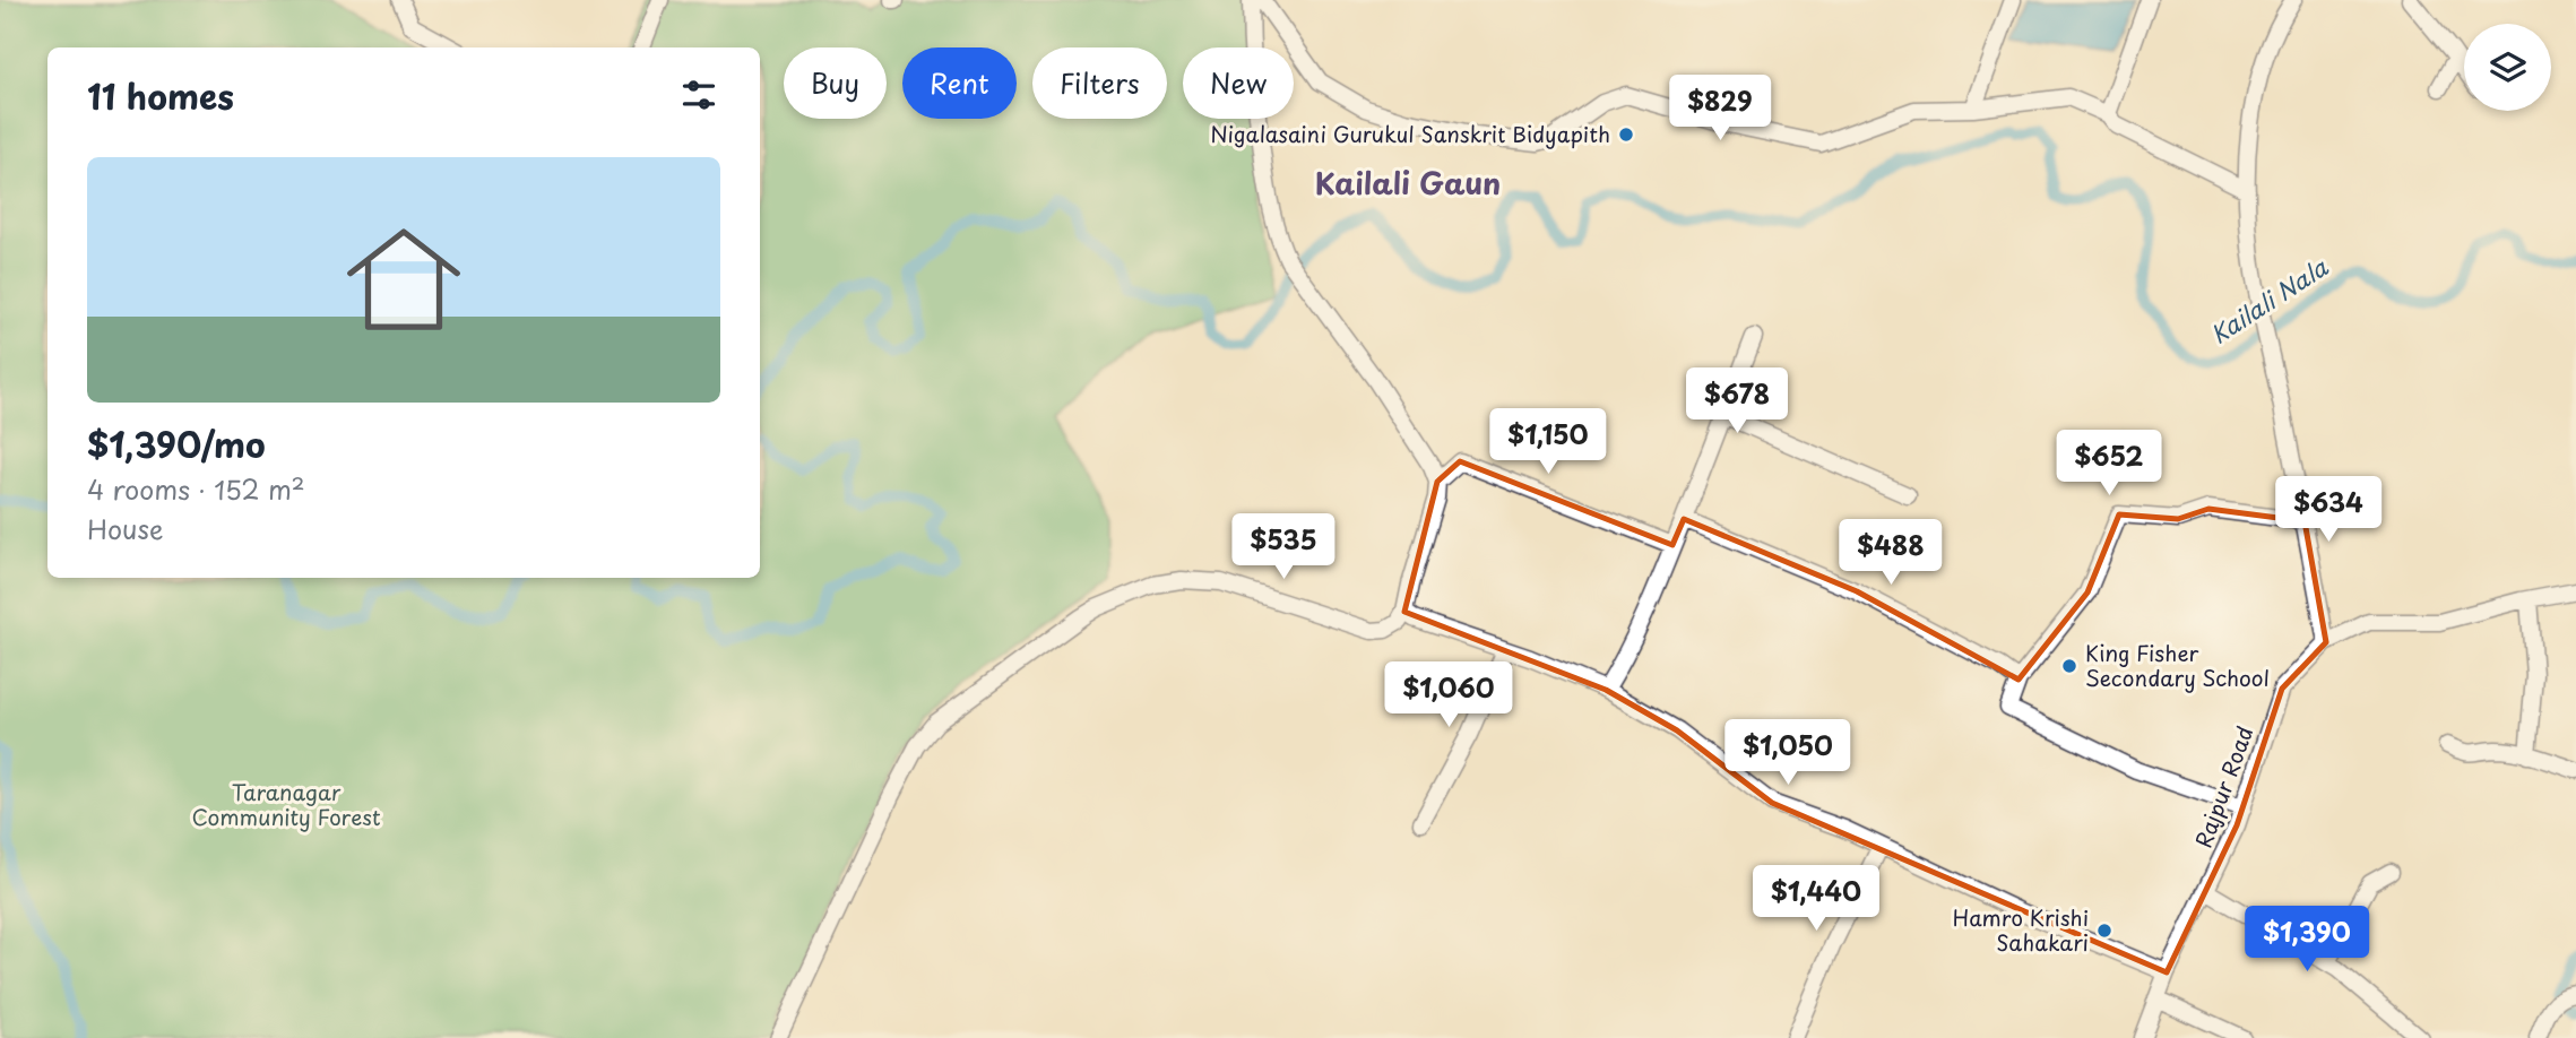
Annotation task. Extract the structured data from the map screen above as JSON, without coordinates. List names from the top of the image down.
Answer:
{
  "streets": {
    "street": ["Rajpur Road"]
  },
  "districts": ["Kailali Gaun"],
  "water": ["Kailali Nala"],
  "parks": ["Taranagar Community Forest"],
  "places": ["Nigalasaini Gurukul Sanskrit Bidyapith", "King Fisher Secondary School", "Hamro Krishi Sahakari"],
  "page": {
    "chip": [
      "Buy",
      "Rent",
      "Filters",
      "New"
    ],
    "heading": "11 homes",
    "price": [
      "$829",
      "$678",
      "$1,150",
      "$652",
      "$634",
      "$535",
      "$488",
      "$1,060",
      "$1,050",
      "$1,440",
      "$1,390"
    ],
    "list": [
      {
        "name": "$1,390/mo",
        "note": "4 rooms · 152 m² · House"
      }
    ]
  }
}
